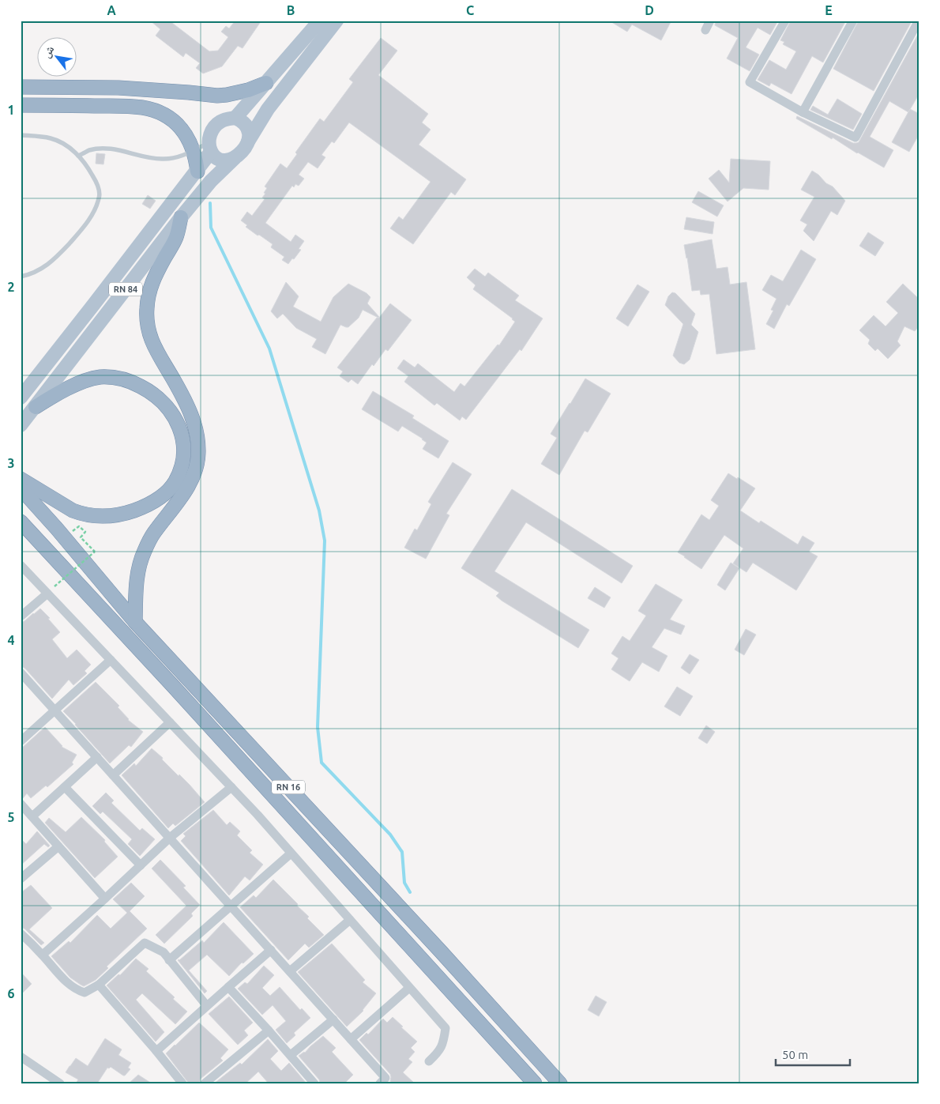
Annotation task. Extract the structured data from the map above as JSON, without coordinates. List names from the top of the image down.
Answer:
{
  "streets": {
    "highway": ["RN 16"],
    "main road": ["RN 84"]
  },
  "scale_bar": "50 m",
  "north": "top left",
  "grid": {
    "columns": [
      "A",
      "B",
      "C",
      "D",
      "E"
    ],
    "rows": [
      "1",
      "2",
      "3",
      "4",
      "5",
      "6"
    ]
  }
}
